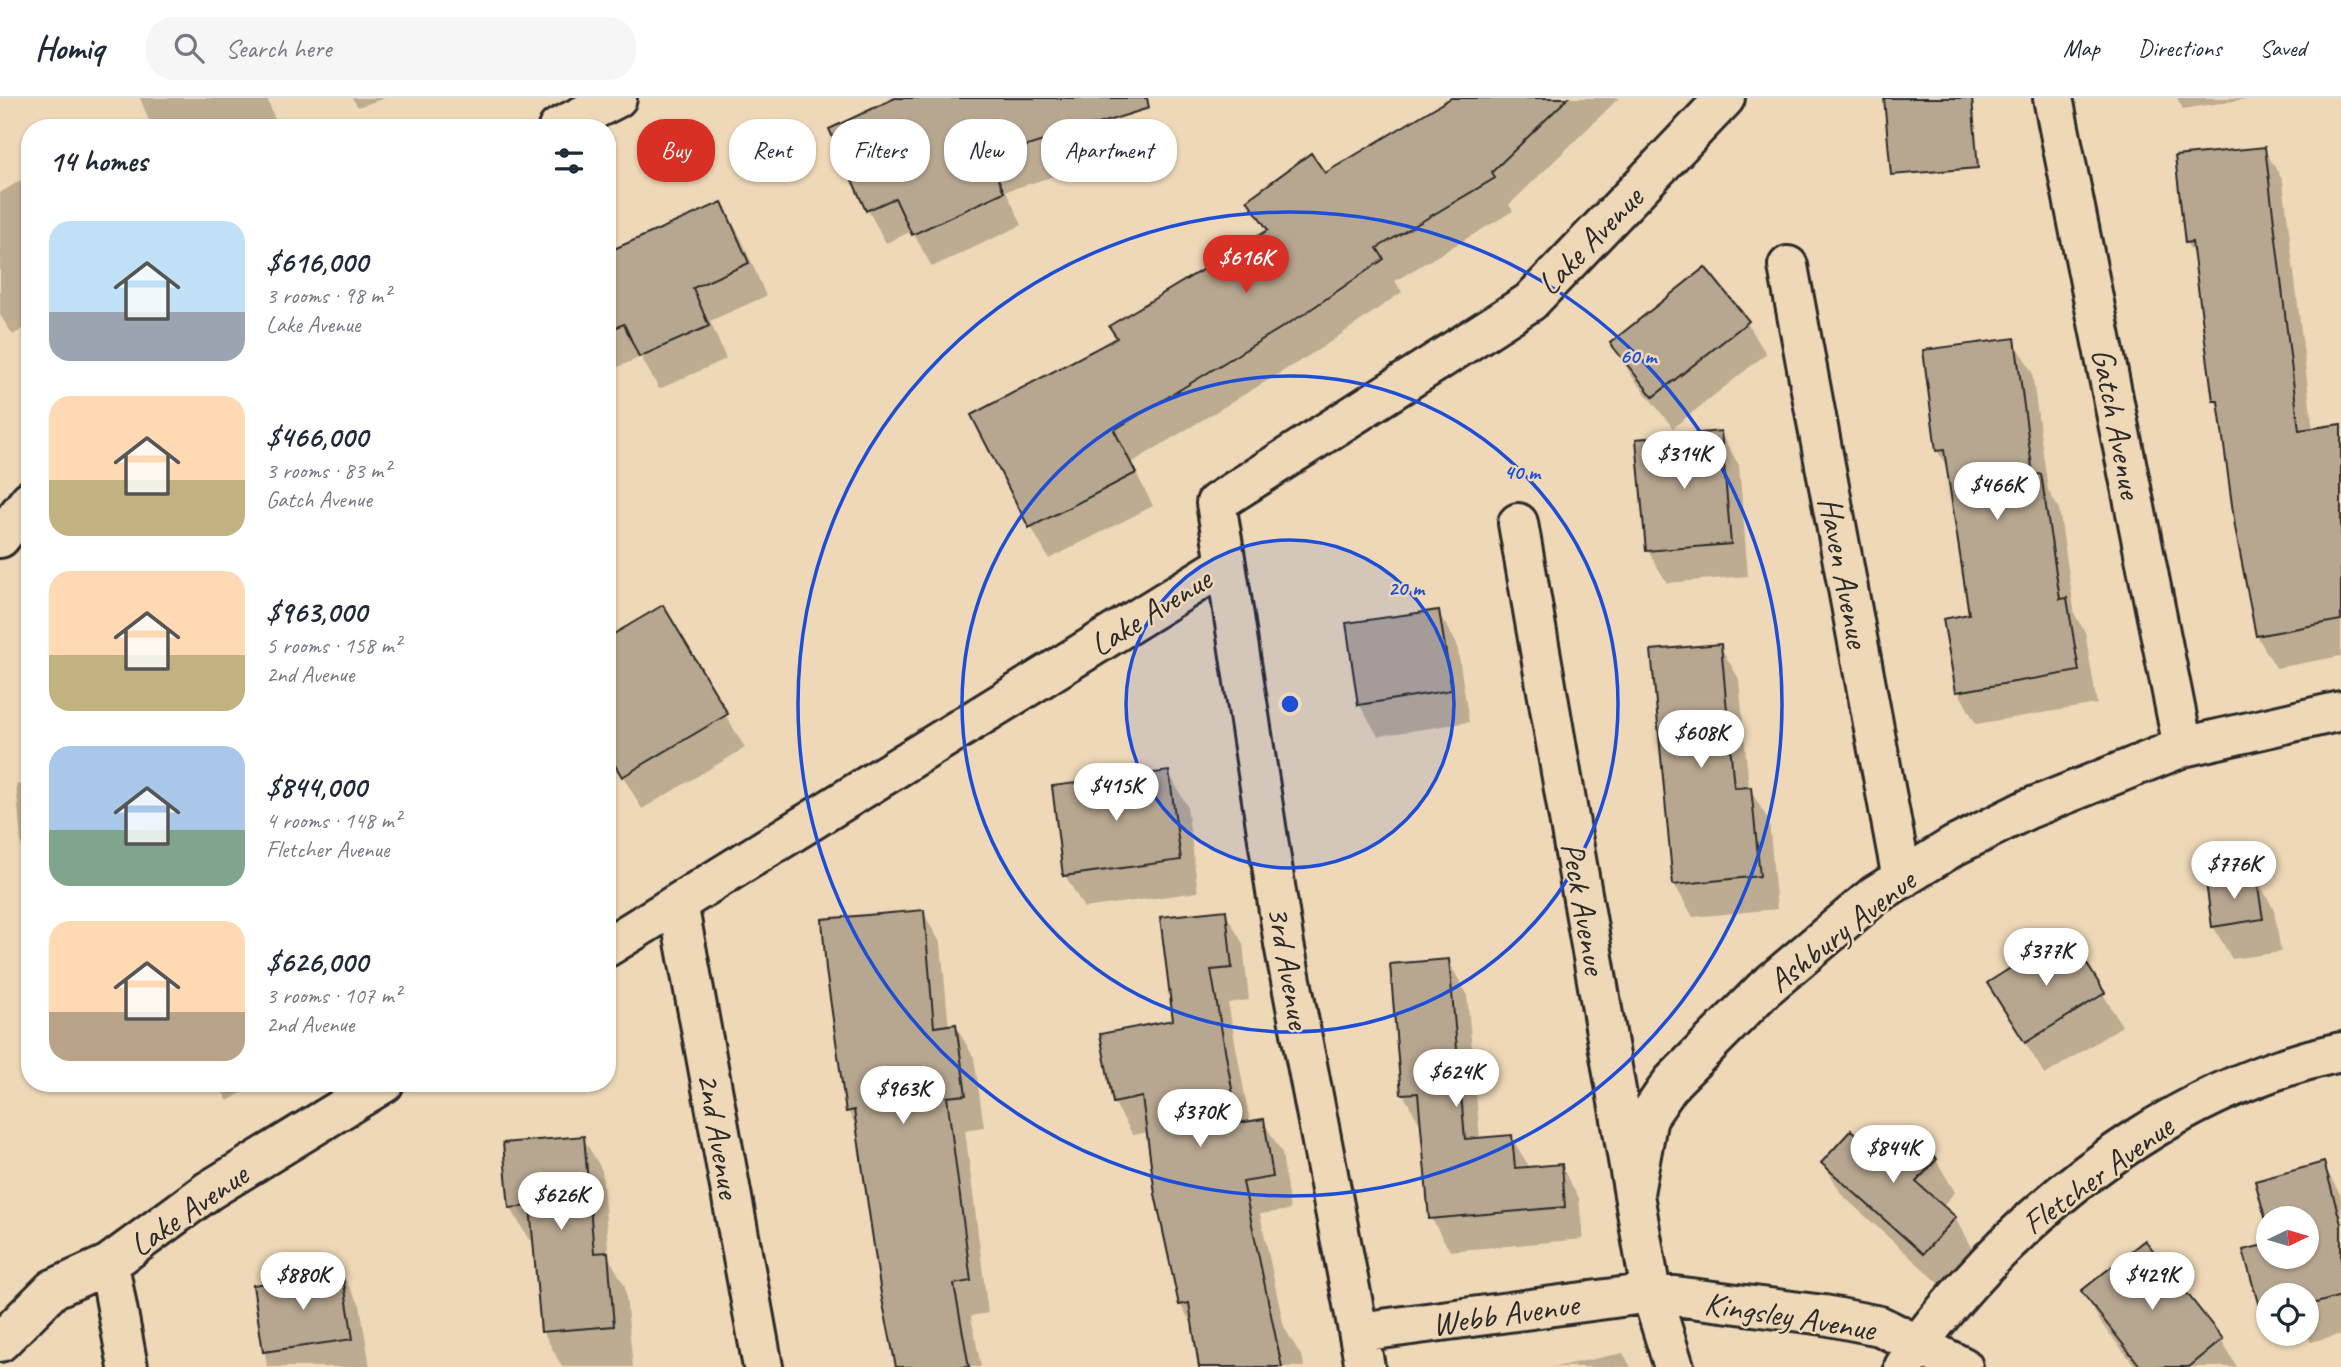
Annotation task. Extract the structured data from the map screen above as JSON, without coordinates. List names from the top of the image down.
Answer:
{
  "streets": {
    "street": [
      "Lake Avenue",
      "Gatch Avenue",
      "Haven Avenue",
      "Peck Avenue",
      "Ashbury Avenue",
      "3rd Avenue",
      "2nd Avenue",
      "Fletcher Avenue",
      "Webb Avenue",
      "Kingsley Avenue"
    ]
  },
  "crossings": [
    ["Lake Avenue", "3rd Avenue"],
    ["Lake Avenue", "2nd Avenue"],
    ["Gatch Avenue", "Ashbury Avenue"],
    ["Haven Avenue", "Ashbury Avenue"],
    ["Peck Avenue", "Ashbury Avenue"],
    ["Peck Avenue", "Webb Avenue"],
    ["Peck Avenue", "Kingsley Avenue"],
    ["3rd Avenue", "Webb Avenue"],
    ["Fletcher Avenue", "Kingsley Avenue"],
    ["Webb Avenue", "Kingsley Avenue"]
  ],
  "north": "right",
  "page": {
    "header": "Homiq",
    "search": "Search here",
    "nav": ["Map", "Directions", "Saved"],
    "chip": [
      "Buy",
      "Rent",
      "Filters",
      "New",
      "Apartment"
    ],
    "heading": "14 homes",
    "list": [
      {
        "name": "$616,000",
        "note": "3 rooms · 98 m² · Lake Avenue"
      },
      {
        "name": "$466,000",
        "note": "3 rooms · 83 m² · Gatch Avenue"
      },
      {
        "name": "$963,000",
        "note": "5 rooms · 158 m² · 2nd Avenue"
      },
      {
        "name": "$844,000",
        "note": "4 rooms · 148 m² · Fletcher Avenue"
      },
      {
        "name": "$626,000",
        "note": "3 rooms · 107 m² · 2nd Avenue"
      }
    ],
    "price": [
      "$616K",
      "$314K",
      "$466K",
      "$608K",
      "$415K",
      "$776K",
      "$377K",
      "$624K",
      "$963K",
      "$370K",
      "$844K",
      "$626K",
      "$880K",
      "$429K"
    ]
  },
  "rings": ["60 m", "40 m", "20 m"]
}
